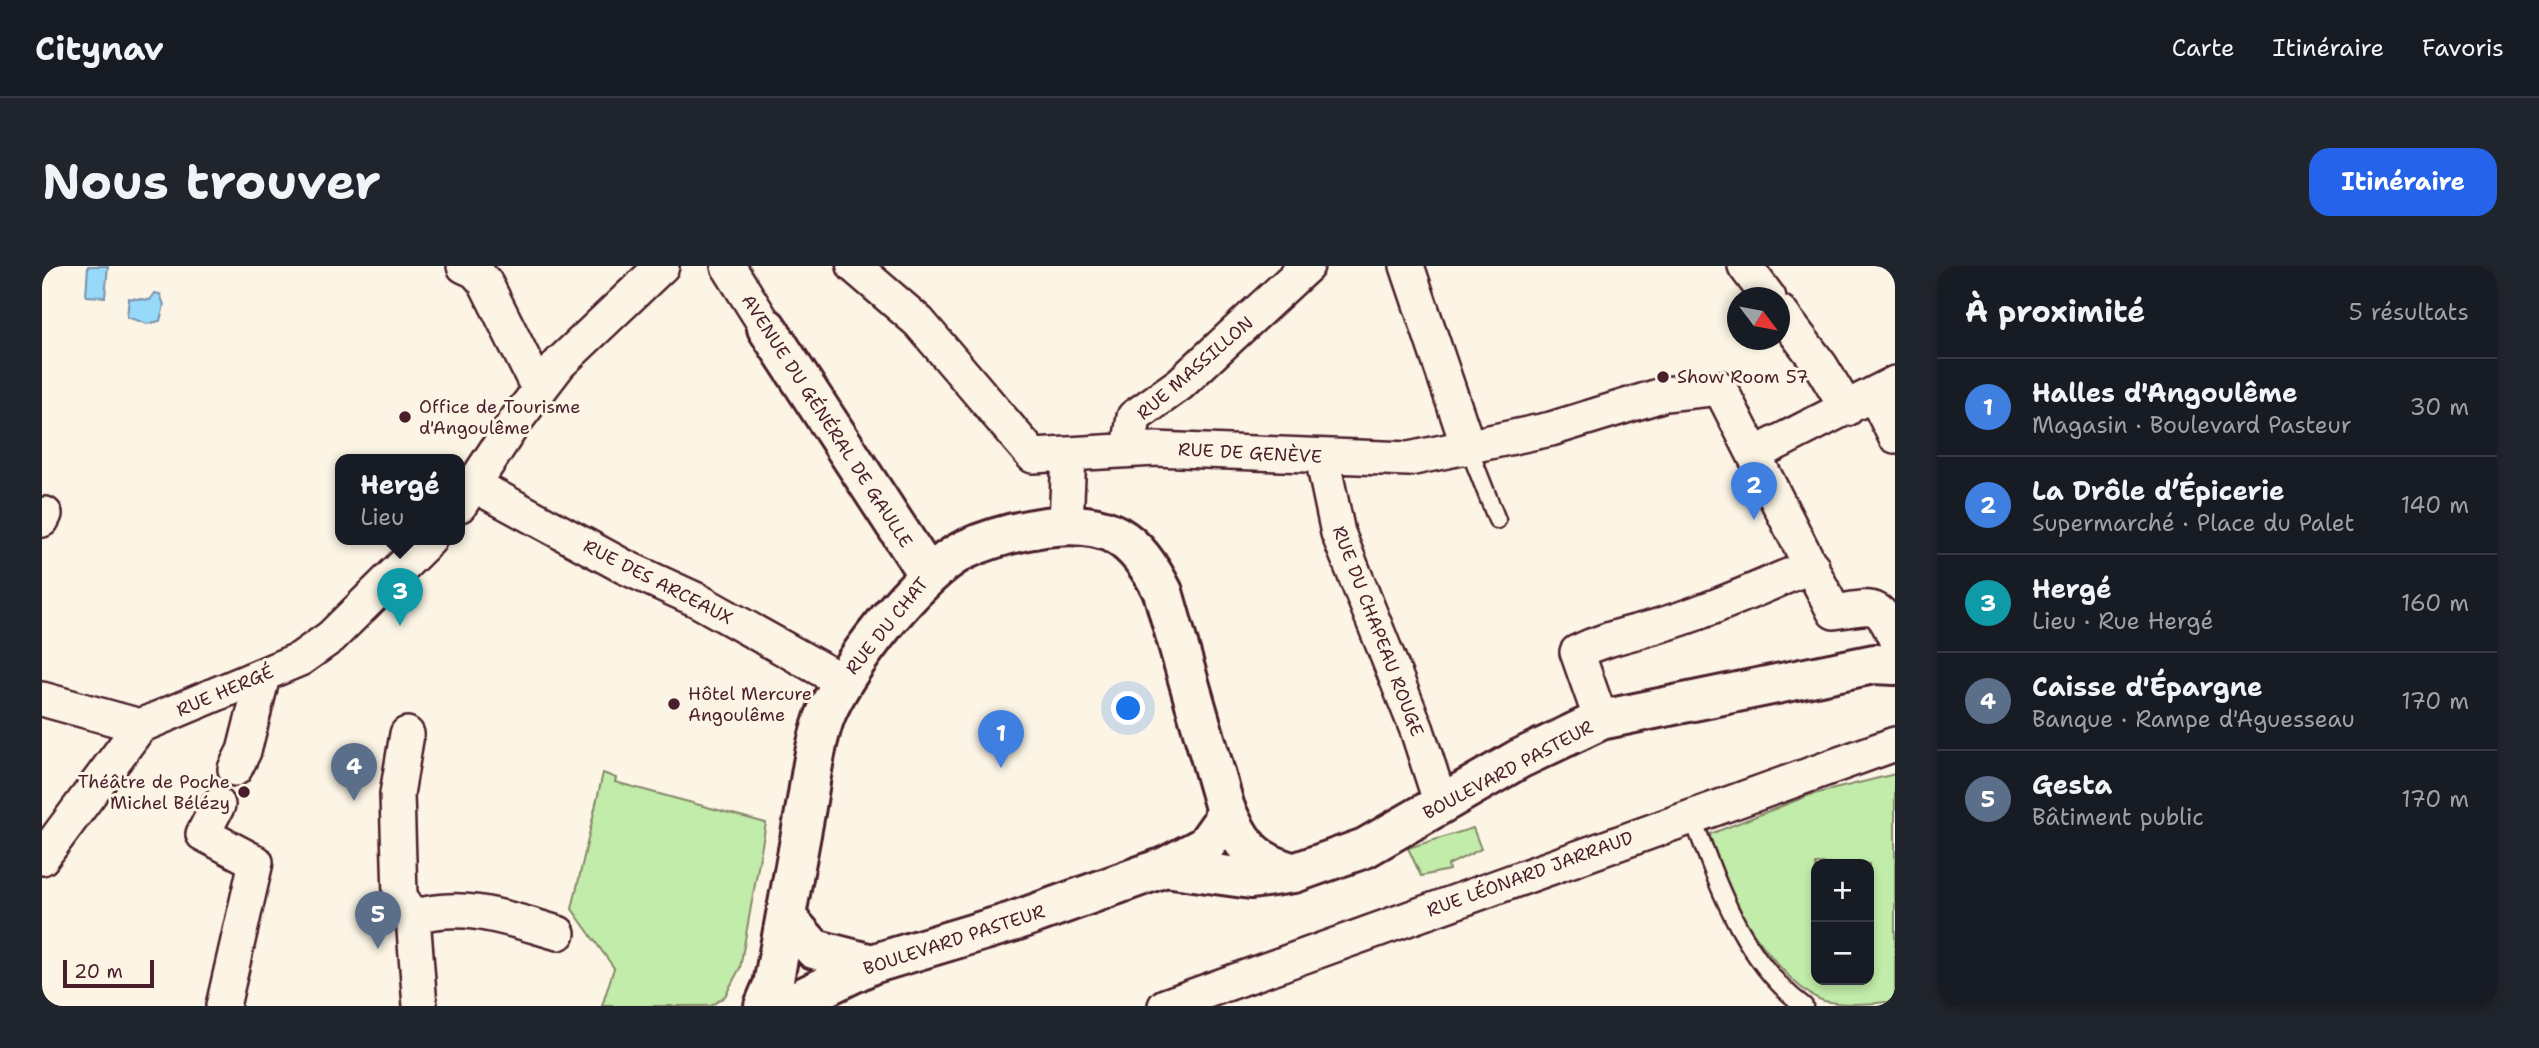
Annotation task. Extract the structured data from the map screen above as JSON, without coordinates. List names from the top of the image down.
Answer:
{
  "streets": {
    "street": [
      "RUE MASSILLON",
      "AVENUE DU GÉNÉRAL DE GAULLE",
      "RUE DE GENÈVE",
      "RUE DES ARCEAUX",
      "RUE DU CHAT",
      "RUE DU CHAPEAU ROUGE",
      "RUE HERGÉ",
      "BOULEVARD PASTEUR",
      "RUE LÉONARD JARRAUD"
    ]
  },
  "crossings": [
    ["RUE MASSILLON", "RUE DE GENÈVE"],
    ["AVENUE DU GÉNÉRAL DE GAULLE", "RUE DU CHAT"],
    ["RUE DE GENÈVE", "RUE DU CHAPEAU ROUGE"],
    ["RUE DES ARCEAUX", "RUE DU CHAT"],
    ["RUE DU CHAT", "BOULEVARD PASTEUR"],
    ["RUE DU CHAPEAU ROUGE", "BOULEVARD PASTEUR"]
  ],
  "places": [
    "Show Room 57",
    "Office de Tourisme d'Angoulême",
    "Hôtel Mercure Angoulême",
    "Théâtre de Poche Michel Bélézy"
  ],
  "scale_bar": "20 m",
  "north": "bottom right",
  "page": {
    "header": "Citynav",
    "nav": ["Carte", "Itinéraire", "Favoris"],
    "buttons": "Itinéraire",
    "title": "Nous trouver",
    "heading": ["À proximité", "5 résultats"],
    "list": [
      {
        "mark": "1",
        "name": "Halles d'Angoulême",
        "note": "Magasin · Boulevard Pasteur",
        "value": "30 m"
      },
      {
        "mark": "2",
        "name": "La Drôle d’Épicerie",
        "note": "Supermarché · Place du Palet",
        "value": "140 m"
      },
      {
        "mark": "3",
        "name": "Hergé",
        "note": "Lieu · Rue Hergé",
        "value": "160 m"
      },
      {
        "mark": "4",
        "name": "Caisse d'Épargne",
        "note": "Banque · Rampe d'Aguesseau",
        "value": "170 m"
      },
      {
        "mark": "5",
        "name": "Gesta",
        "note": "Bâtiment public",
        "value": "170 m"
      }
    ],
    "popup": ["Hergé", "Lieu"],
    "pins": [
      "2",
      "3",
      "1",
      "4",
      "5"
    ],
    "map_buttons": ["+", "−"],
    "scale": "20 m"
  }
}
